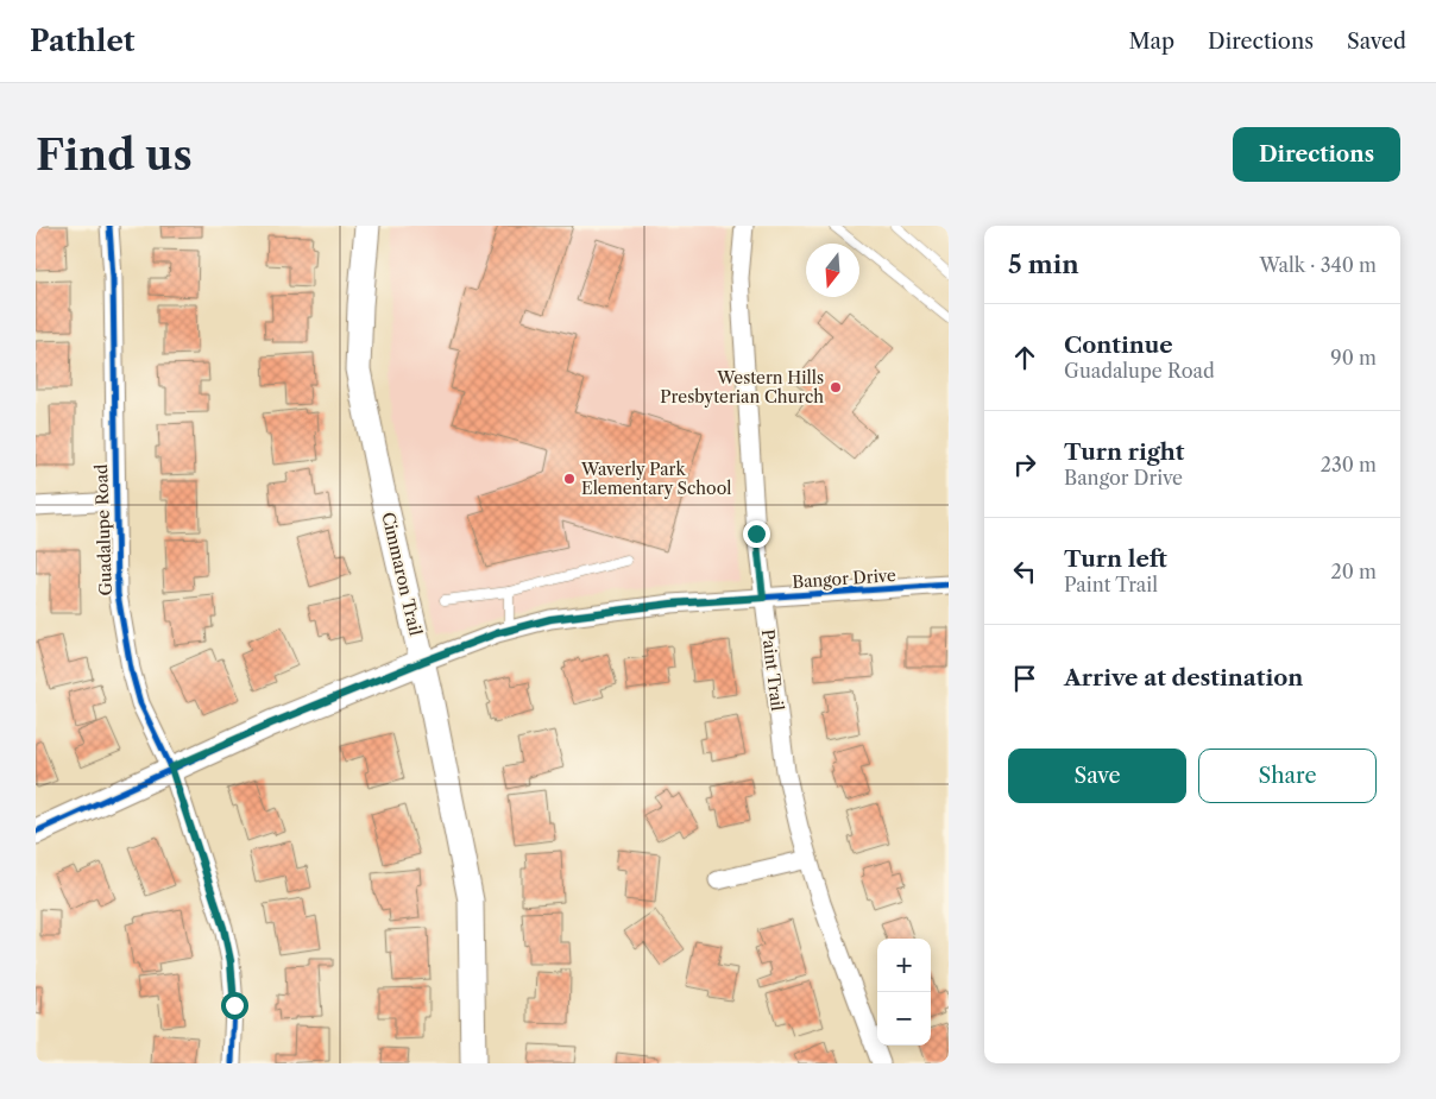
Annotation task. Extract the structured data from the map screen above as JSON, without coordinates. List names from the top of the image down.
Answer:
{
  "streets": {
    "street": [
      "Guadalupe Road",
      "Cimmaron Trail",
      "Bangor Drive",
      "Paint Trail"
    ]
  },
  "crossings": [
    ["Guadalupe Road", "Bangor Drive"],
    ["Cimmaron Trail", "Bangor Drive"],
    ["Bangor Drive", "Paint Trail"]
  ],
  "places": ["Western Hills Presbyterian Church", "Waverly Park Elementary School"],
  "north": "bottom",
  "page": {
    "header": "Pathlet",
    "nav": ["Map", "Directions", "Saved"],
    "buttons": [
      "Directions",
      ["Save", "Share"]
    ],
    "title": "Find us",
    "heading": ["5 min", "Walk · 340 m"],
    "list": [
      ["Continue", "Guadalupe Road", "90 m"],
      ["Turn right", "Bangor Drive", "230 m"],
      ["Turn left", "Paint Trail", "20 m"],
      "Arrive at destination"
    ],
    "map_buttons": ["+", "−"]
  }
}
